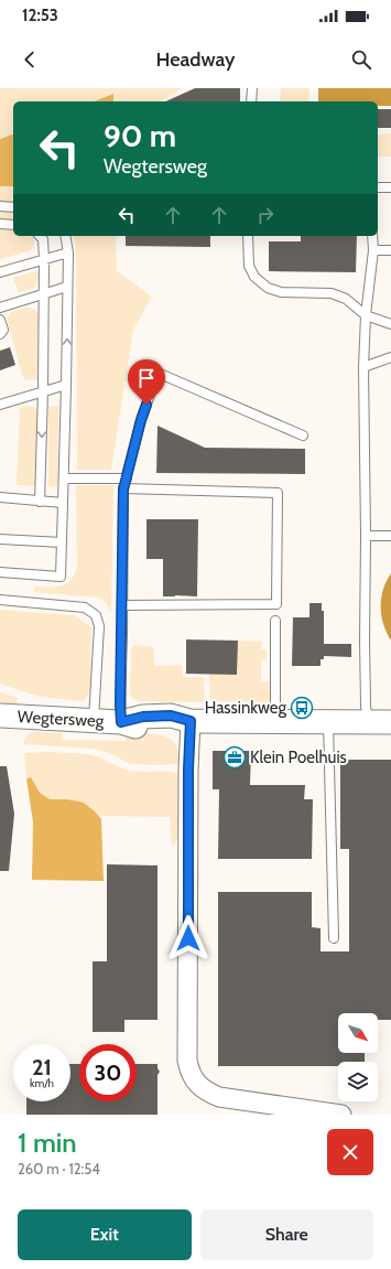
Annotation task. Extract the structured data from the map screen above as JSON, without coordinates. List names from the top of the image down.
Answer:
{
  "streets": {
    "street": ["Wegtersweg"]
  },
  "places": {
    "bus stop": ["Hassinkweg"],
    "office": ["Klein Poelhuis"]
  },
  "north": "bottom right",
  "page": {
    "status": "12:53",
    "header": "Headway",
    "turn": ["90 m", "Wegtersweg"],
    "speed": "21 km/h",
    "limit": "30",
    "heading": ["1 min", "260 m · 12:54"],
    "buttons": ["Exit", "Share"]
  }
}
